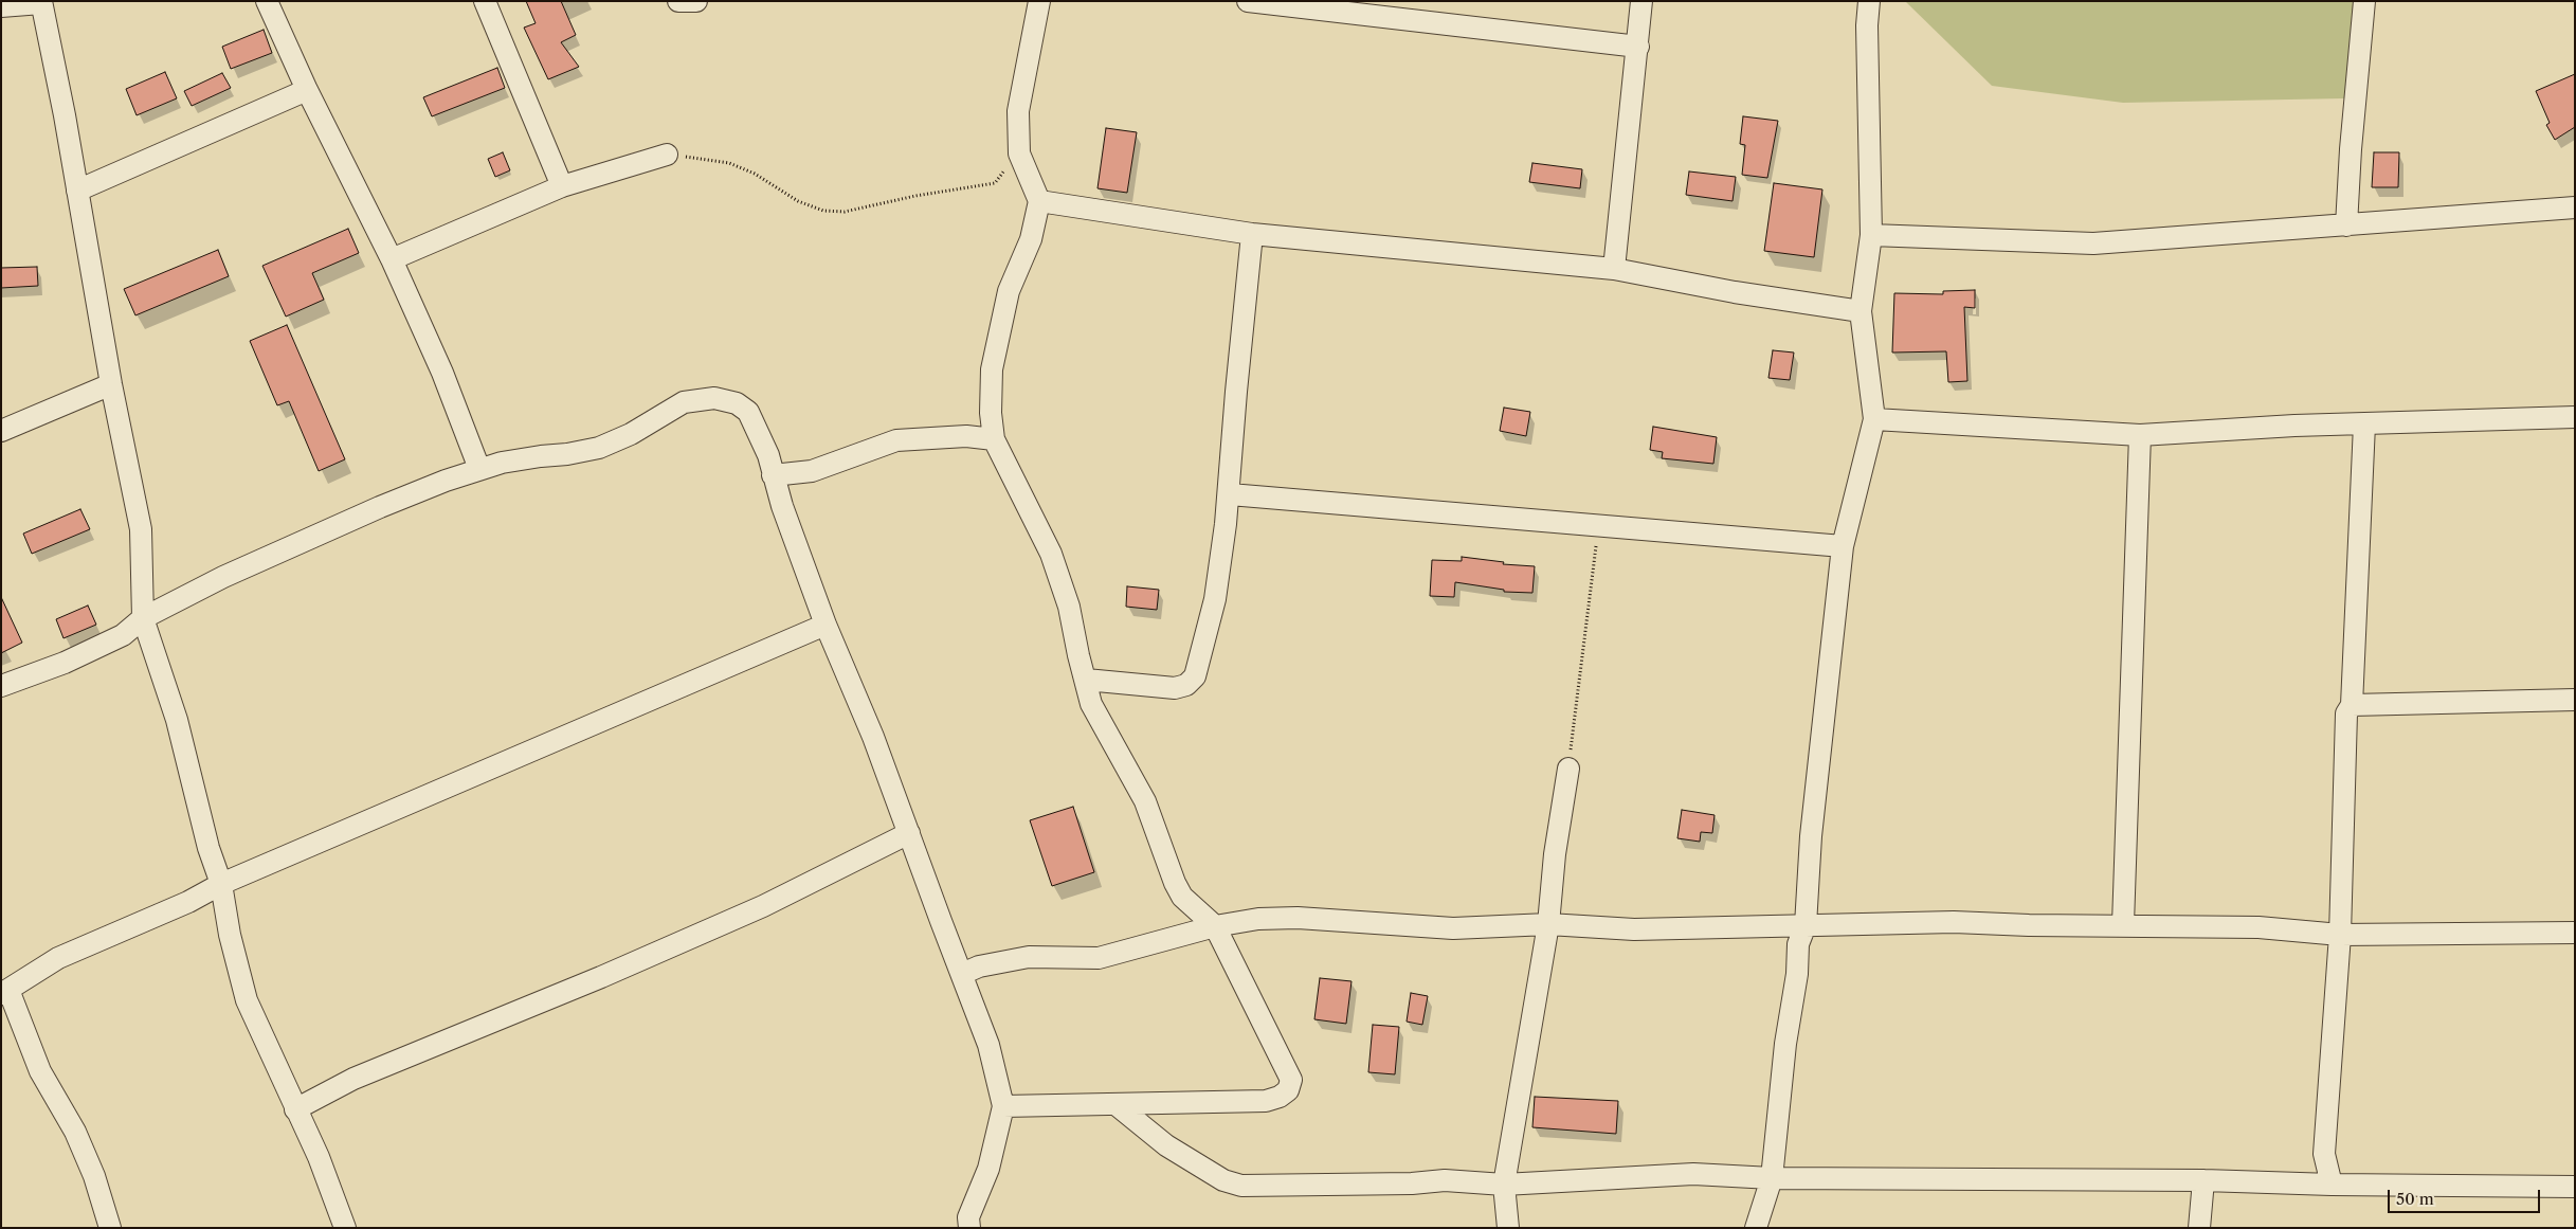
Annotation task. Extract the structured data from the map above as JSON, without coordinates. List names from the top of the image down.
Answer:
{
  "scale_bar": "50 m"
}
